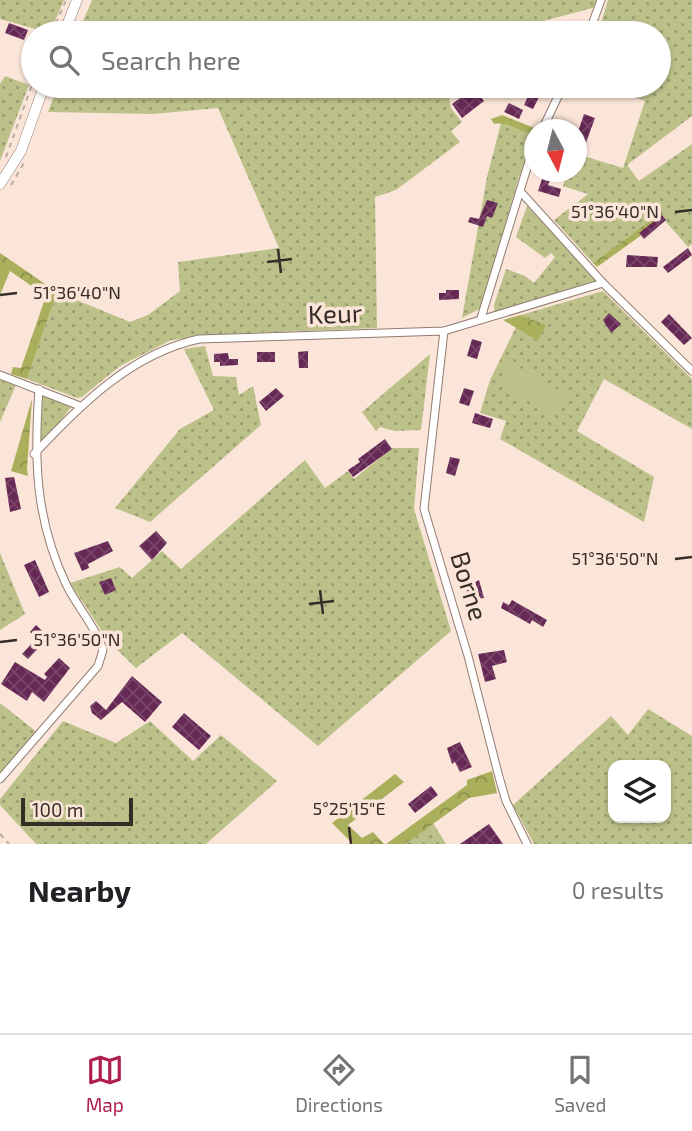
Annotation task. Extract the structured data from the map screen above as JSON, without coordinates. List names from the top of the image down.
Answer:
{
  "streets": {
    "street": ["Keur", "Borne"]
  },
  "crossings": [
    ["Keur", "Borne"]
  ],
  "scale_bar": "100 m",
  "north": "bottom",
  "page": {
    "search": "Search here",
    "scale": "100 m",
    "heading": ["Nearby", "0 results"],
    "nav": ["Map", "Directions", "Saved"]
  },
  "coordinates": ["51°36'40\"N", "51°36'50\"N", "5°25'15\"E"]
}
